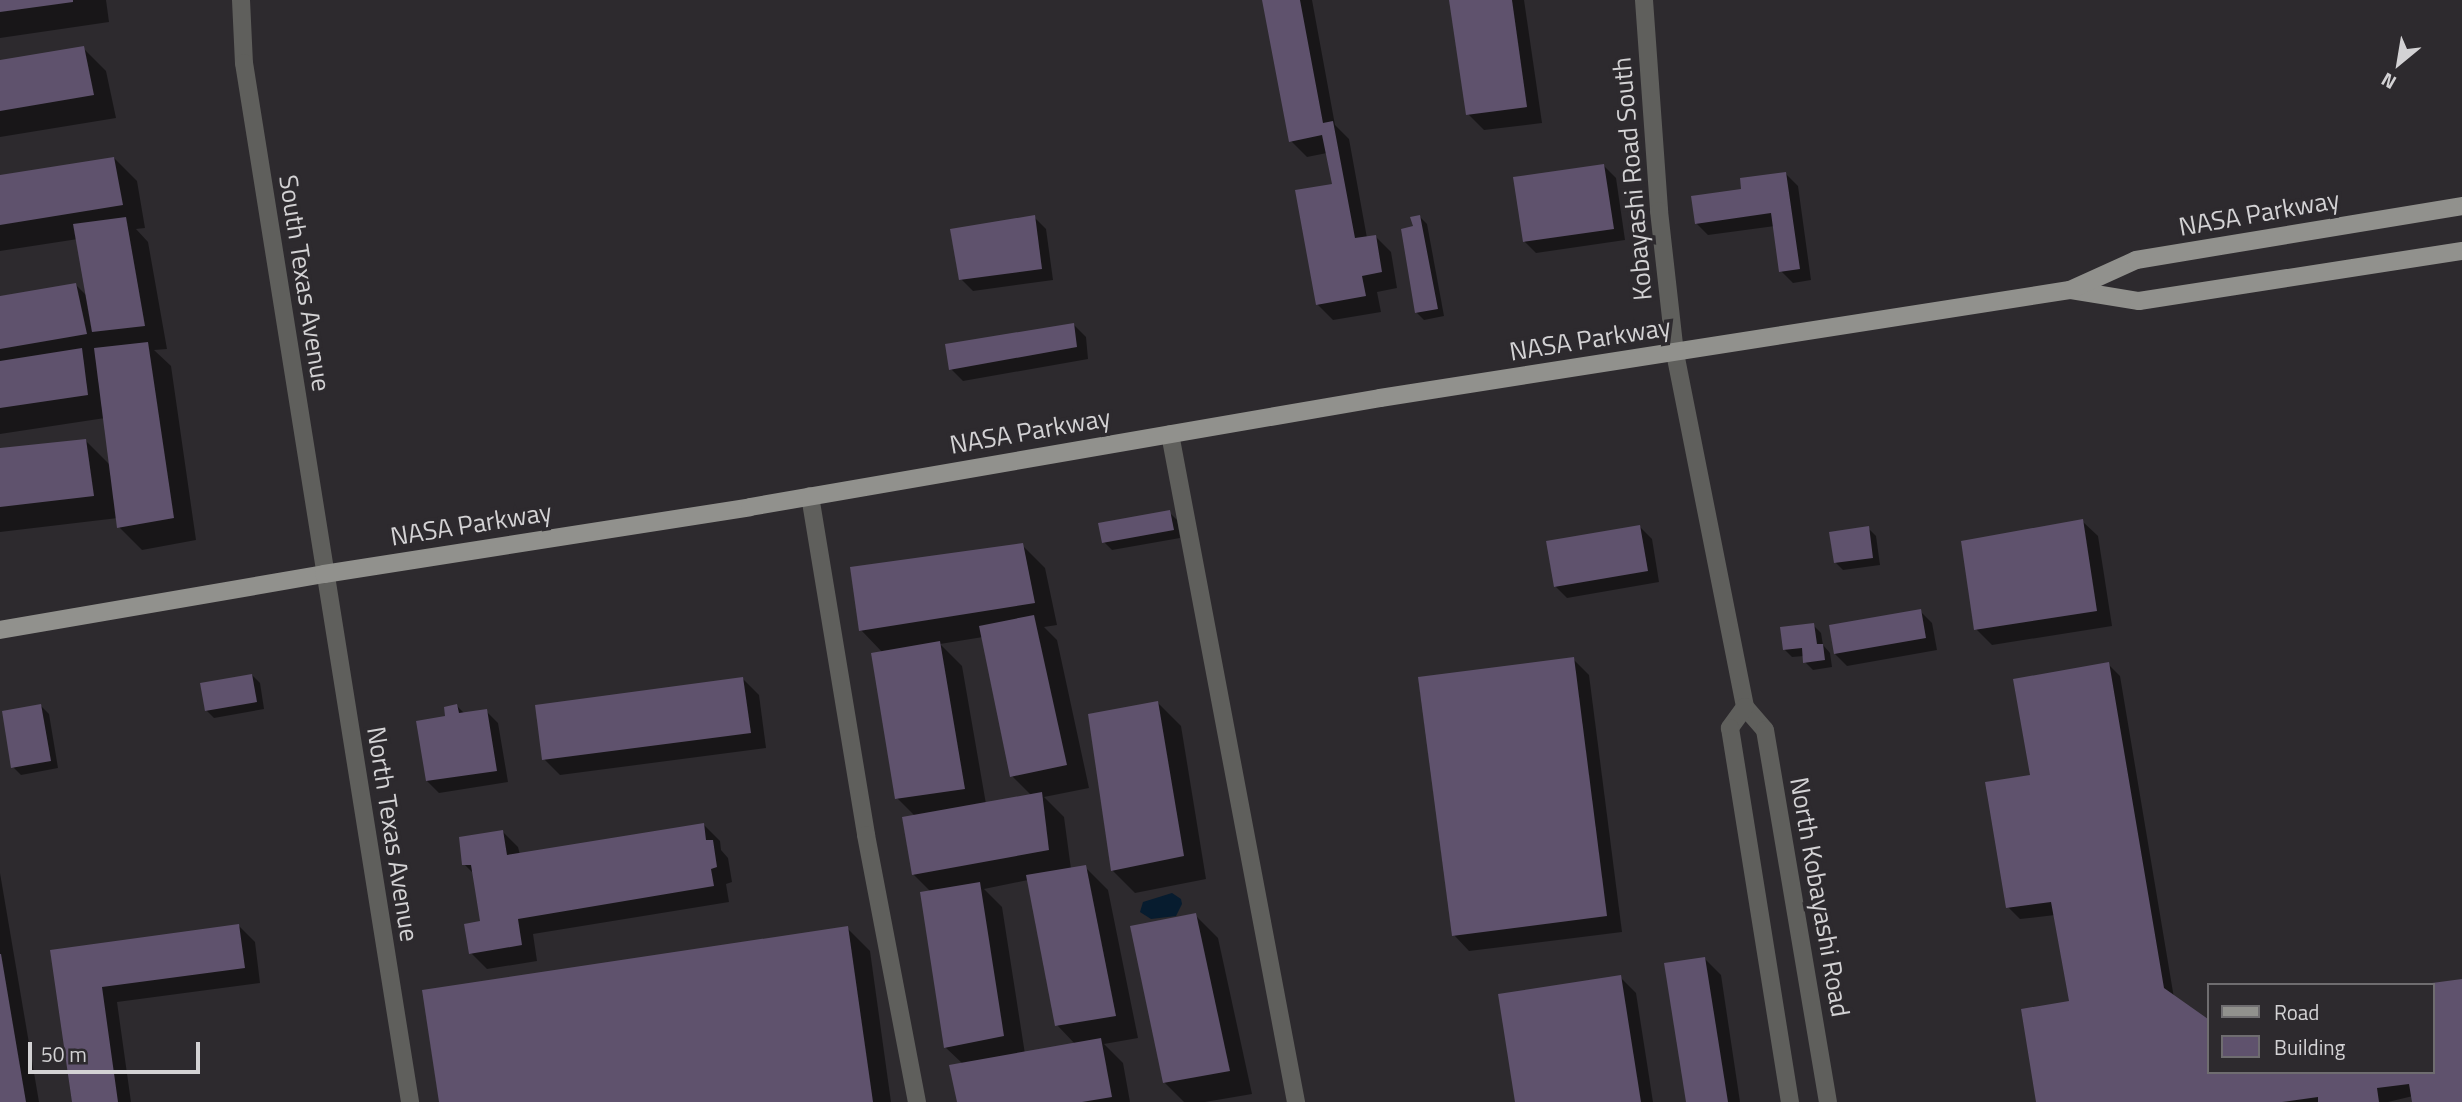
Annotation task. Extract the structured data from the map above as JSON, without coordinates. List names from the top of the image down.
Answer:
{
  "streets": {
    "main road": ["NASA Parkway"],
    "street": [
      "Kobayashi Road South",
      "South Texas Avenue",
      "North Texas Avenue",
      "North Kobayashi Road"
    ]
  },
  "crossings": [
    ["Kobayashi Road South", "NASA Parkway"],
    ["Kobayashi Road South", "North Kobayashi Road"],
    ["NASA Parkway", "South Texas Avenue"],
    ["NASA Parkway", "North Texas Avenue"],
    ["NASA Parkway", "North Kobayashi Road"],
    ["South Texas Avenue", "North Texas Avenue"]
  ],
  "legend": ["Road", "Building"],
  "scale_bar": "50 m",
  "north": "bottom left"
}
